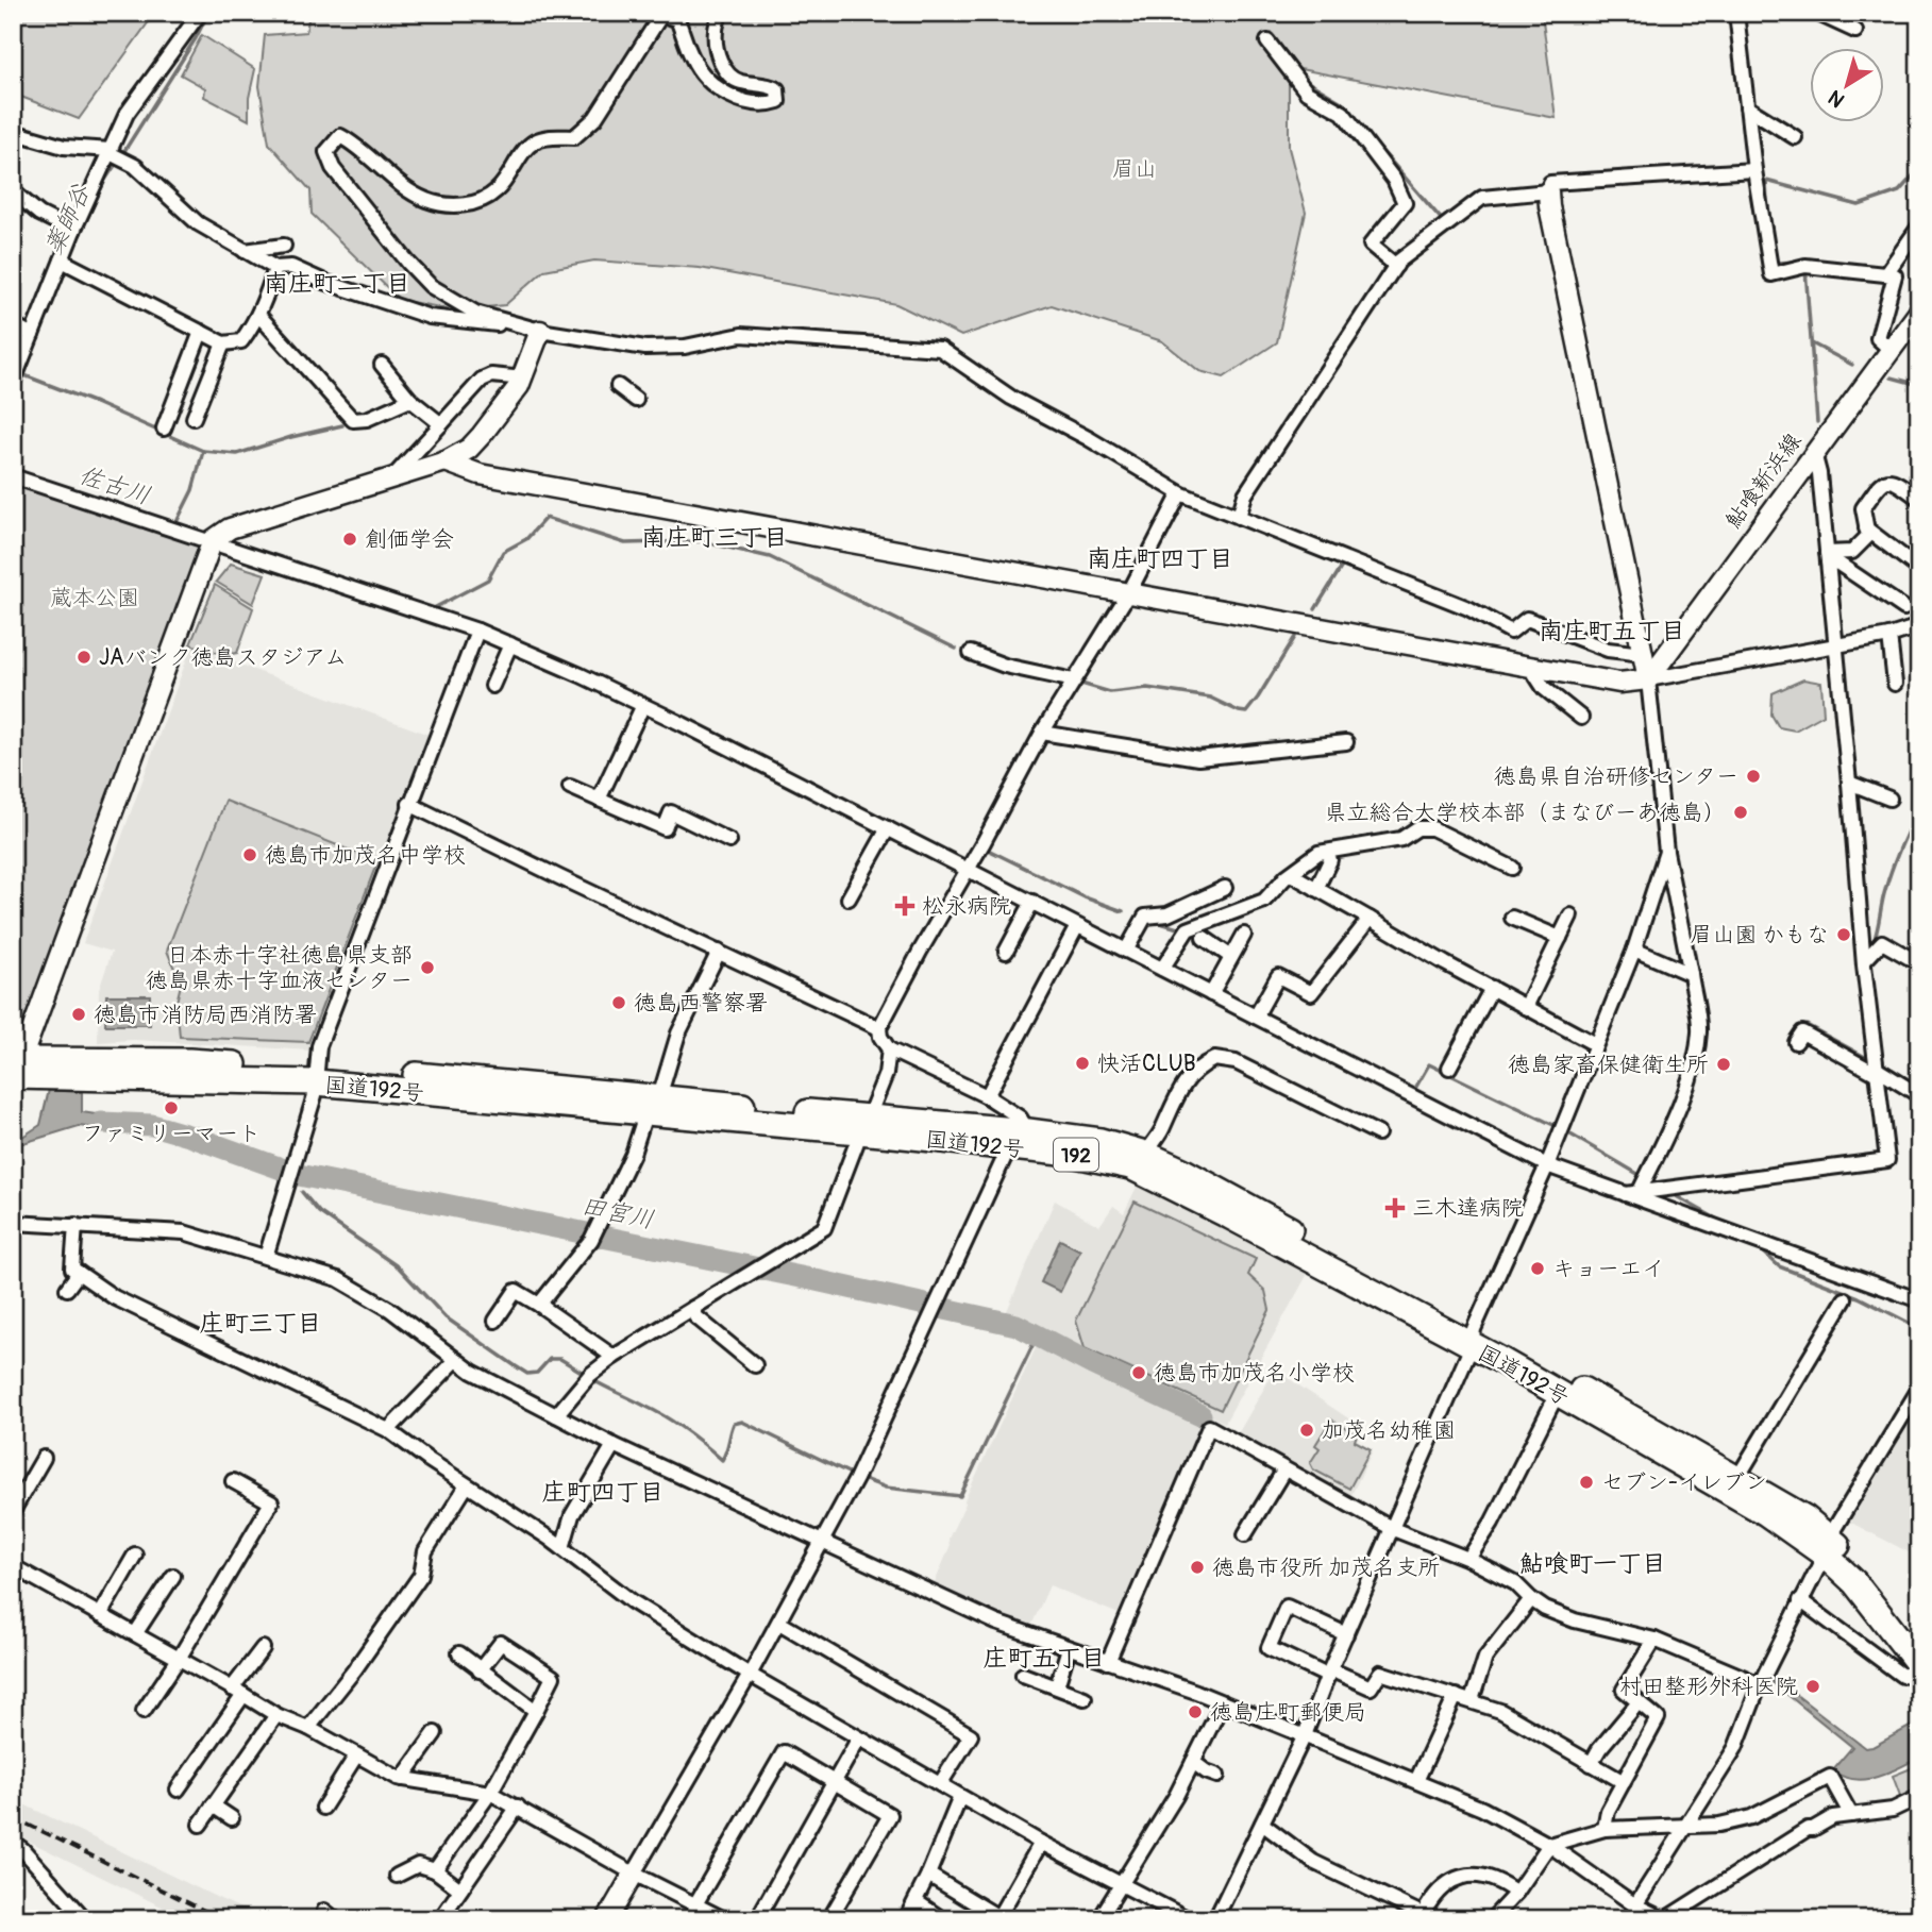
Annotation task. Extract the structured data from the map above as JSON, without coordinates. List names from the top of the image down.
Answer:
{
  "streets": {
    "highway": ["国道192号", "192"],
    "street": ["鮎喰新浜線"]
  },
  "districts": [
    "南庄町二丁目",
    "南庄町三丁目",
    "南庄町四丁目",
    "南庄町五丁目",
    "庄町三丁目",
    "庄町四丁目",
    "鮎喰町一丁目",
    "庄町五丁目"
  ],
  "water": ["薬師谷", "佐古川", "田宮川"],
  "parks": ["眉山", "蔵本公園"],
  "places": {
    "other": [
      "創価学会",
      "JAバンク徳島スタジアム",
      "徳島県自治研修センター",
      "県立総合大学校本部（まなびーあ徳島）",
      "徳島市加茂名中学校",
      "眉山園 かもな",
      "日本赤十字社徳島県支部 徳島県赤十字血液センター",
      "徳島西警察署",
      "徳島市消防局西消防署",
      "快活CLUB",
      "徳島家畜保健衛生所",
      "ファミリーマート",
      "キョーエイ",
      "徳島市加茂名小学校",
      "加茂名幼稚園",
      "セブン-イレブン",
      "徳島市役所 加茂名支所",
      "村田整形外科医院",
      "徳島庄町郵便局"
    ],
    "health": ["松永病院", "三木達病院"]
  },
  "north": "bottom left"
}
